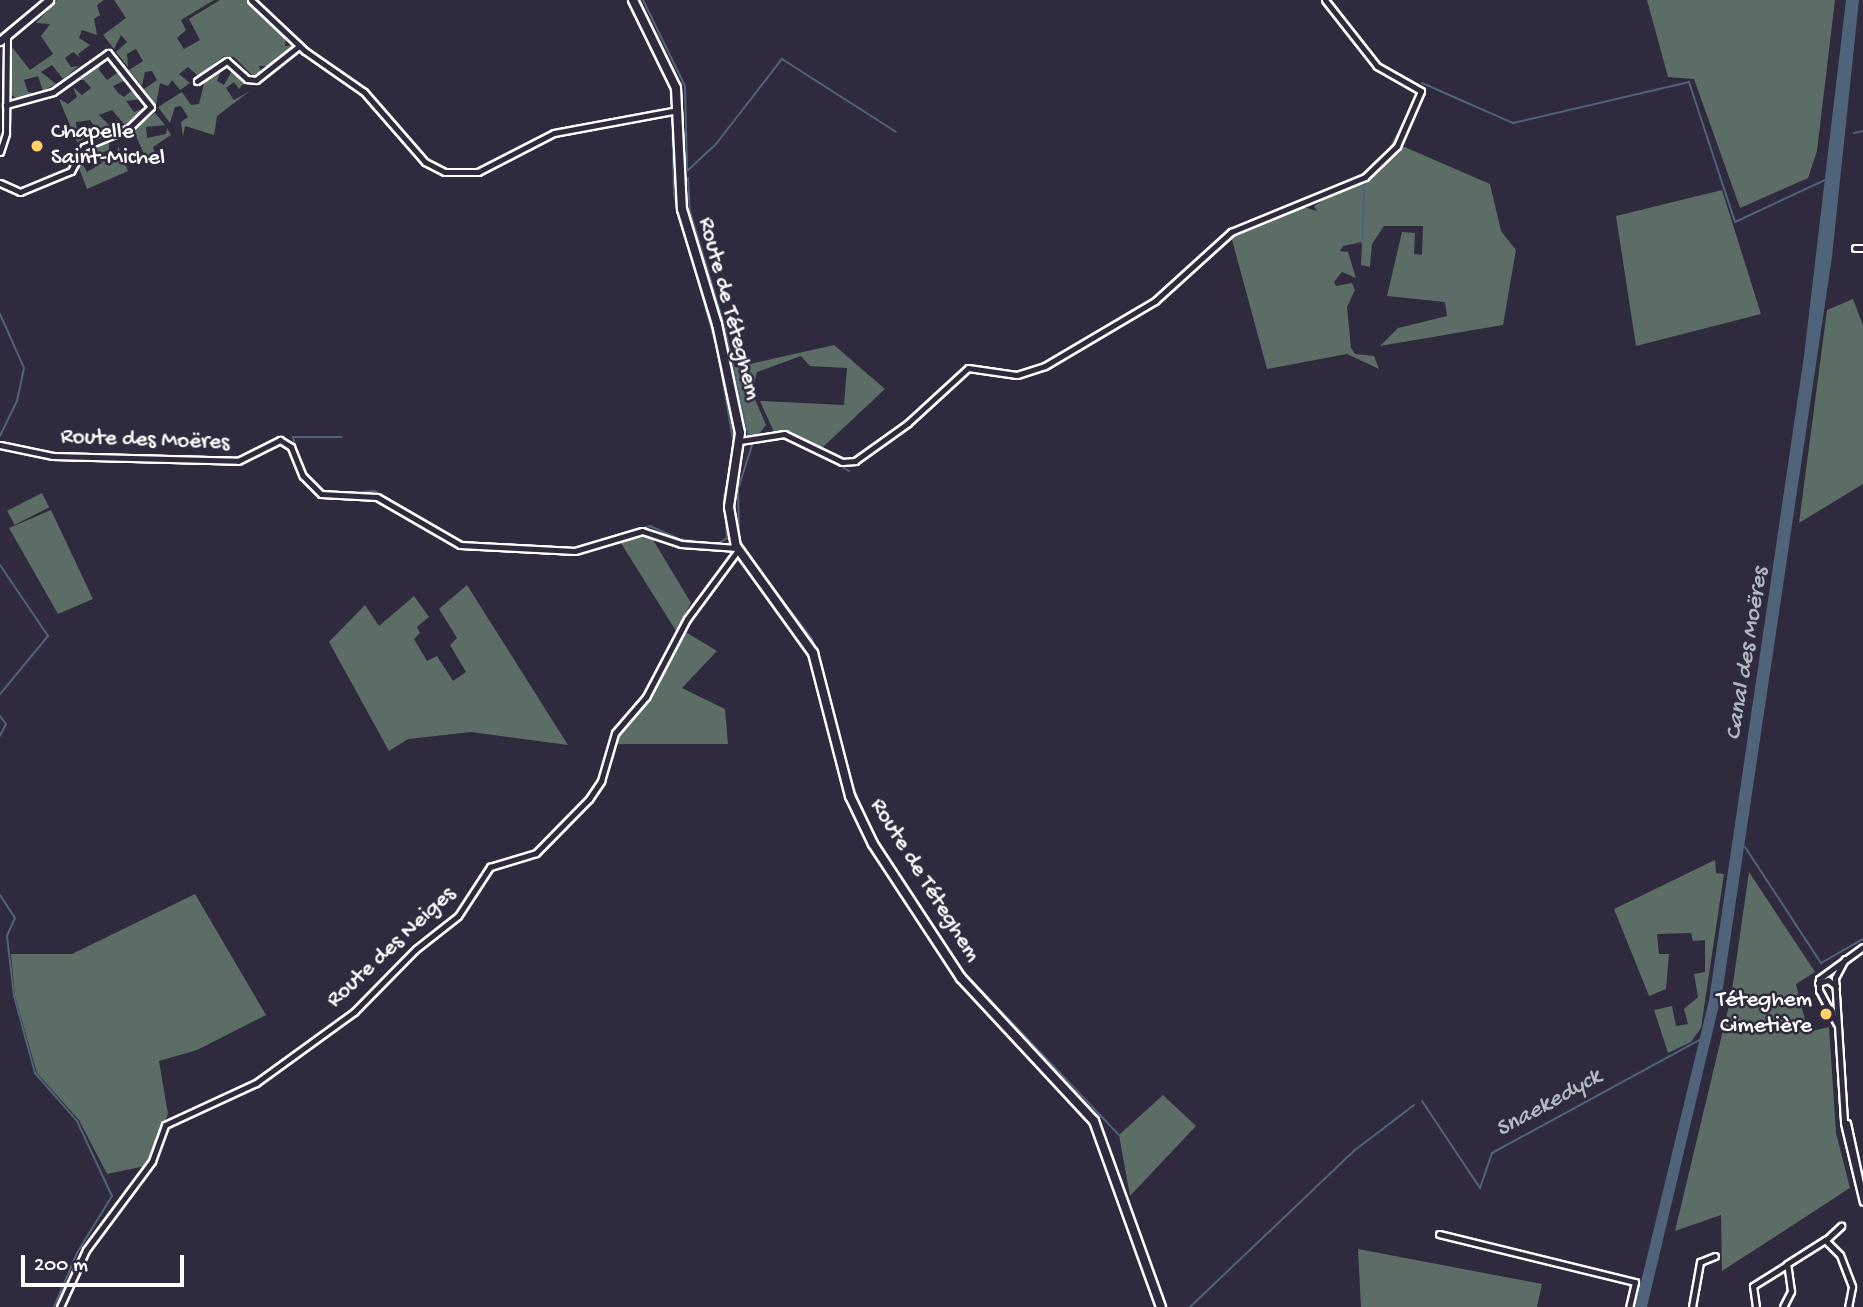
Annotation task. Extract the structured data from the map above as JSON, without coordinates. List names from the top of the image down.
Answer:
{
  "streets": {
    "main road": ["Route de Téteghem"],
    "street": ["Route des Moëres", "Route des Neiges"]
  },
  "crossings": [
    ["Route de Téteghem", "Route des Moëres"],
    ["Route de Téteghem", "Route des Neiges"],
    ["Route des Moëres", "Route des Neiges"]
  ],
  "water": ["Canal des Moëres", "Snaekedyck"],
  "places": ["Chapelle Saint-Michel", "Téteghem Cimetière"],
  "scale_bar": "200 m"
}
